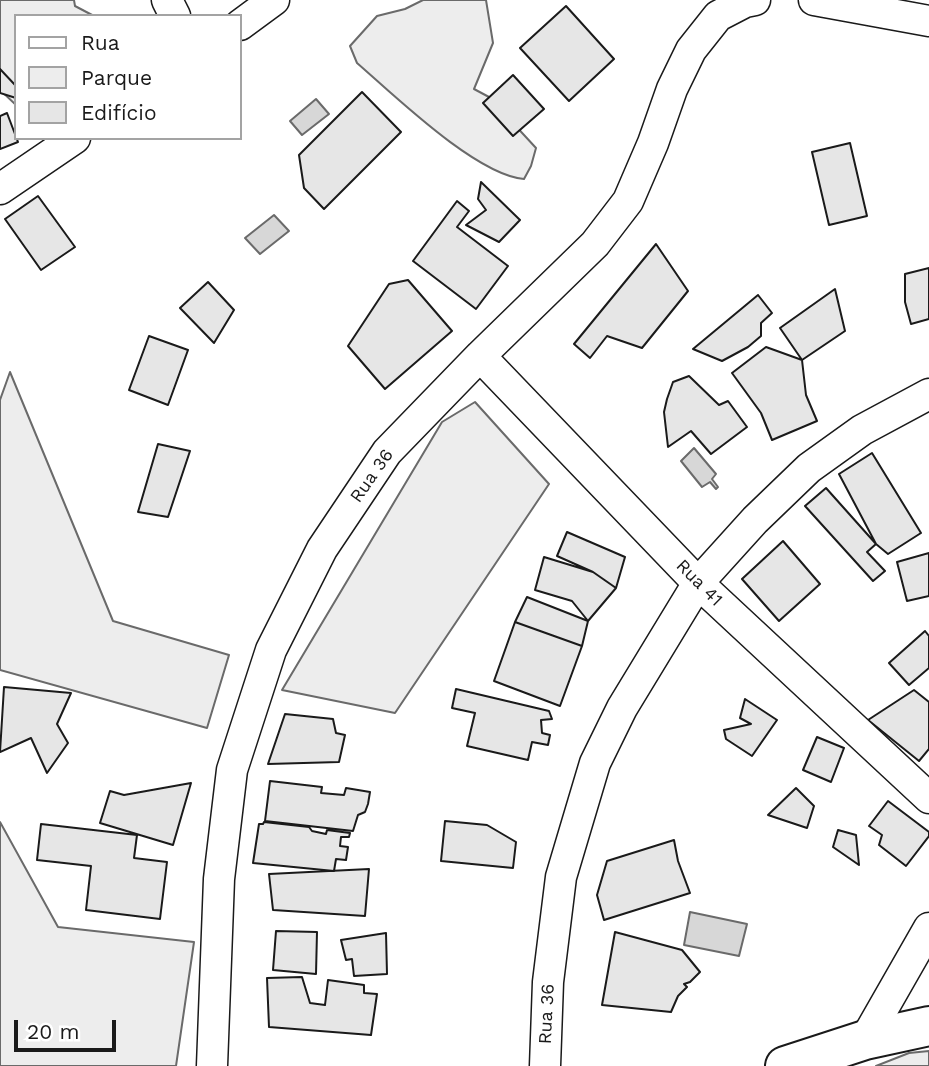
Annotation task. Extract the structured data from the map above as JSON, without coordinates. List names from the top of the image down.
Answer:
{
  "streets": {
    "street": ["Rua 36", "Rua 41"]
  },
  "crossings": [
    ["Rua 36", "Rua 41"]
  ],
  "legend": ["Rua", "Parque", "Edifício"],
  "scale_bar": "20 m"
}
